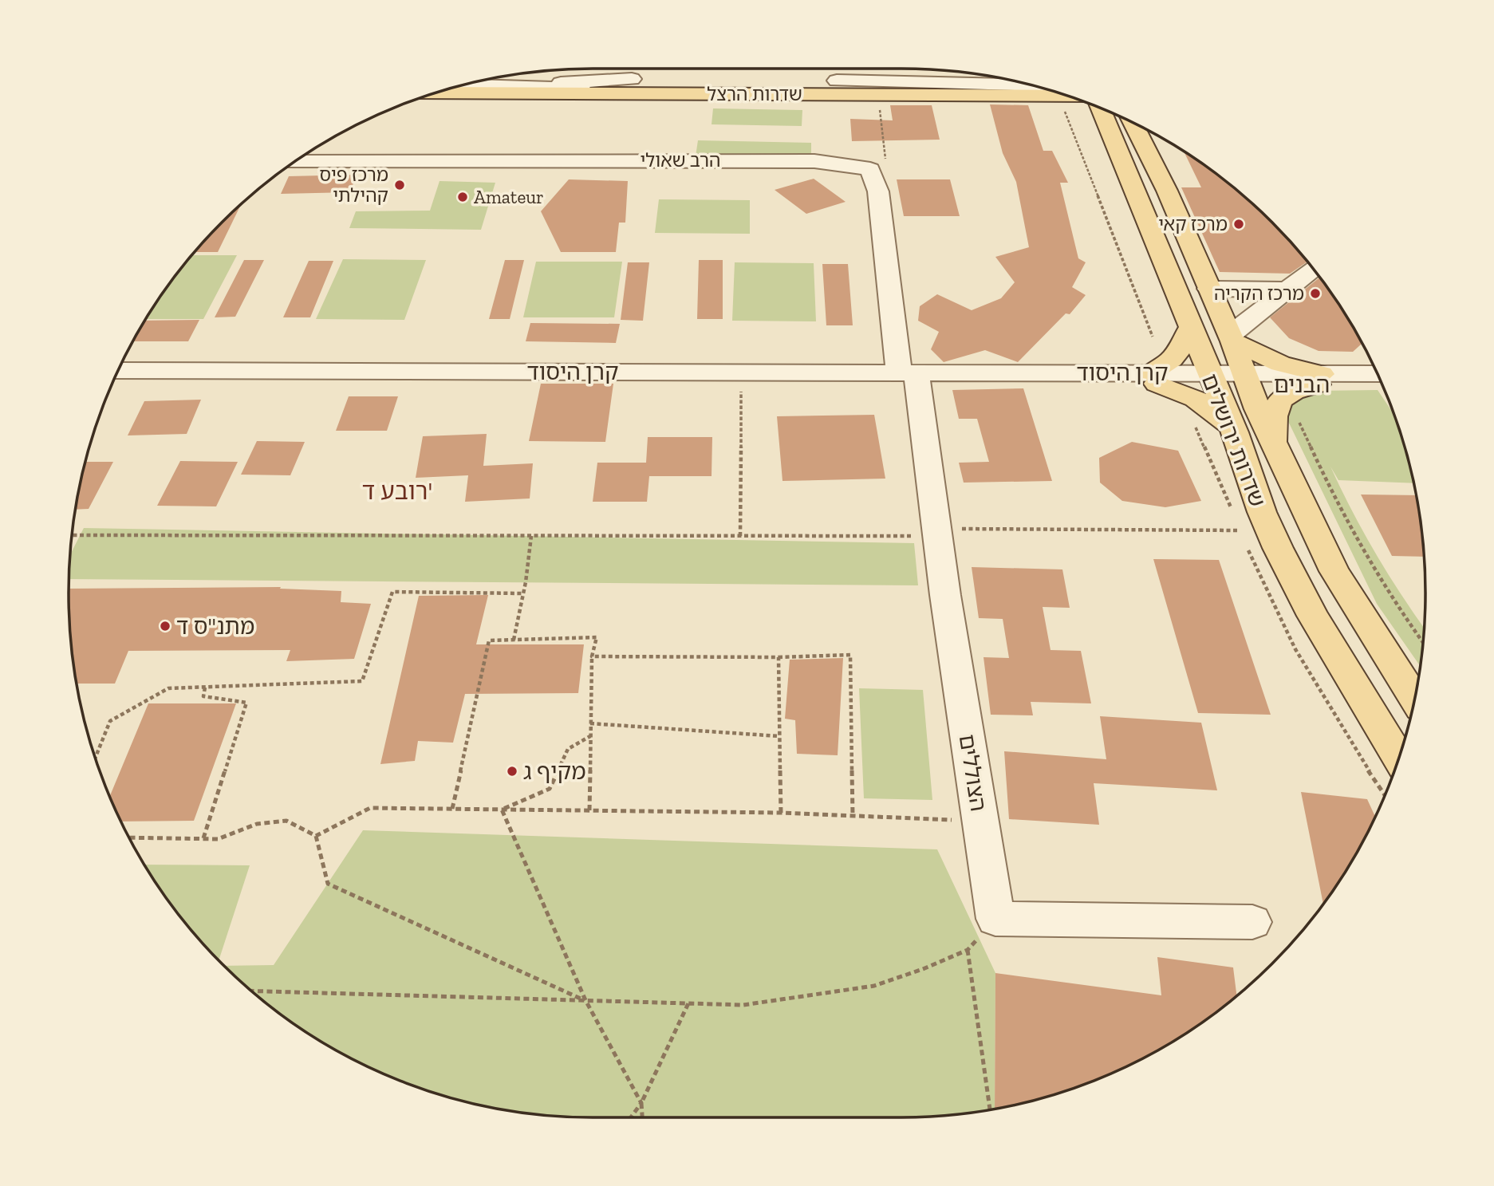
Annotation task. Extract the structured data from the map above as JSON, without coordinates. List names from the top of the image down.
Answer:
{
  "streets": {
    "main road": ["שדרות הרצל", "שדרות ירושלים"],
    "street": [
      "הרב שאולי",
      "קרן היסוד",
      "הבנים",
      "הצוללים"
    ]
  },
  "crossings": [
    ["הרב שאולי", "קרן היסוד"],
    ["הרב שאולי", "הצוללים"],
    ["קרן היסוד", "הבנים"],
    ["קרן היסוד", "שדרות ירושלים"],
    ["קרן היסוד", "הצוללים"],
    ["הבנים", "שדרות ירושלים"]
  ],
  "districts": ["רובע ד'"],
  "places": [
    "מרכז פיס קהילתי",
    "Amateur",
    "מרכז קאי",
    "מרכז הקריה",
    "מתנ\"ס ד",
    "מקיף ג"
  ]
}
